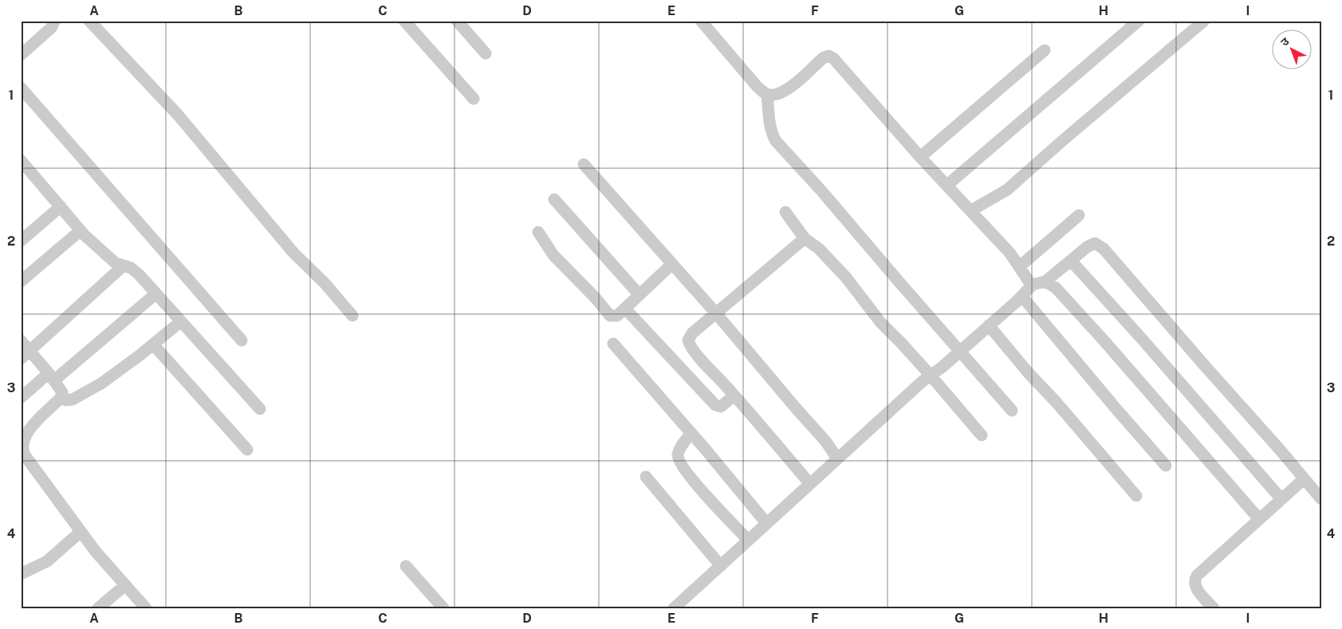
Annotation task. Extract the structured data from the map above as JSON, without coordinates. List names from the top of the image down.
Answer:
{
  "north": "top left",
  "grid": {
    "columns": [
      "A",
      "B",
      "C",
      "D",
      "E",
      "F",
      "G",
      "H",
      "I"
    ],
    "rows": [
      "1",
      "2",
      "3",
      "4"
    ]
  }
}
